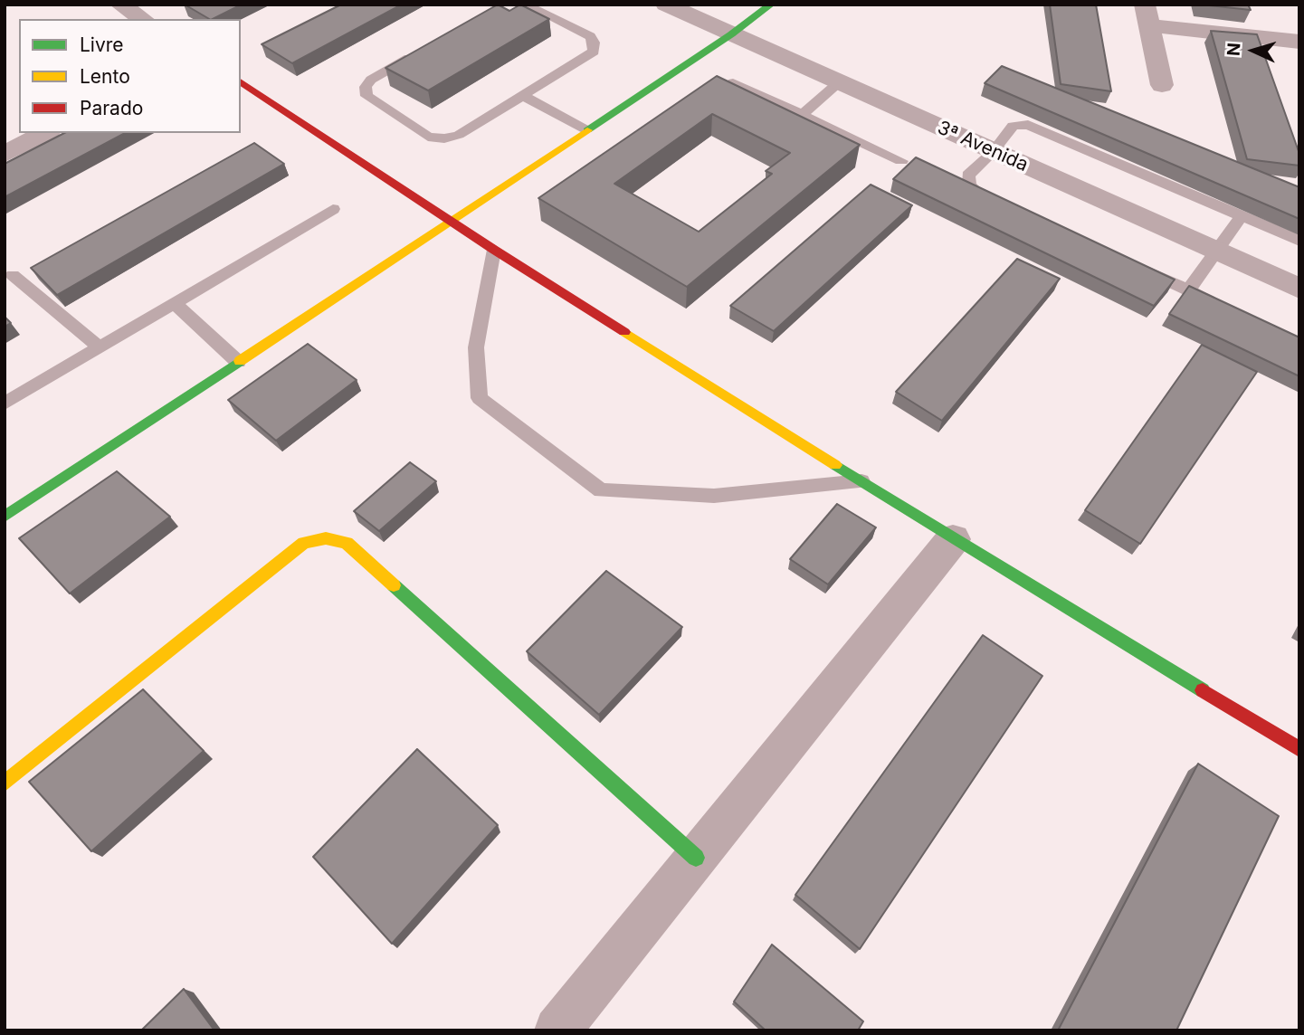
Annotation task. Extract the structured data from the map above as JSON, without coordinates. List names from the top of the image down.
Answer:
{
  "streets": {
    "street": ["3ª Avenida"]
  },
  "legend": ["Livre", "Lento", "Parado"],
  "north": "left"
}
